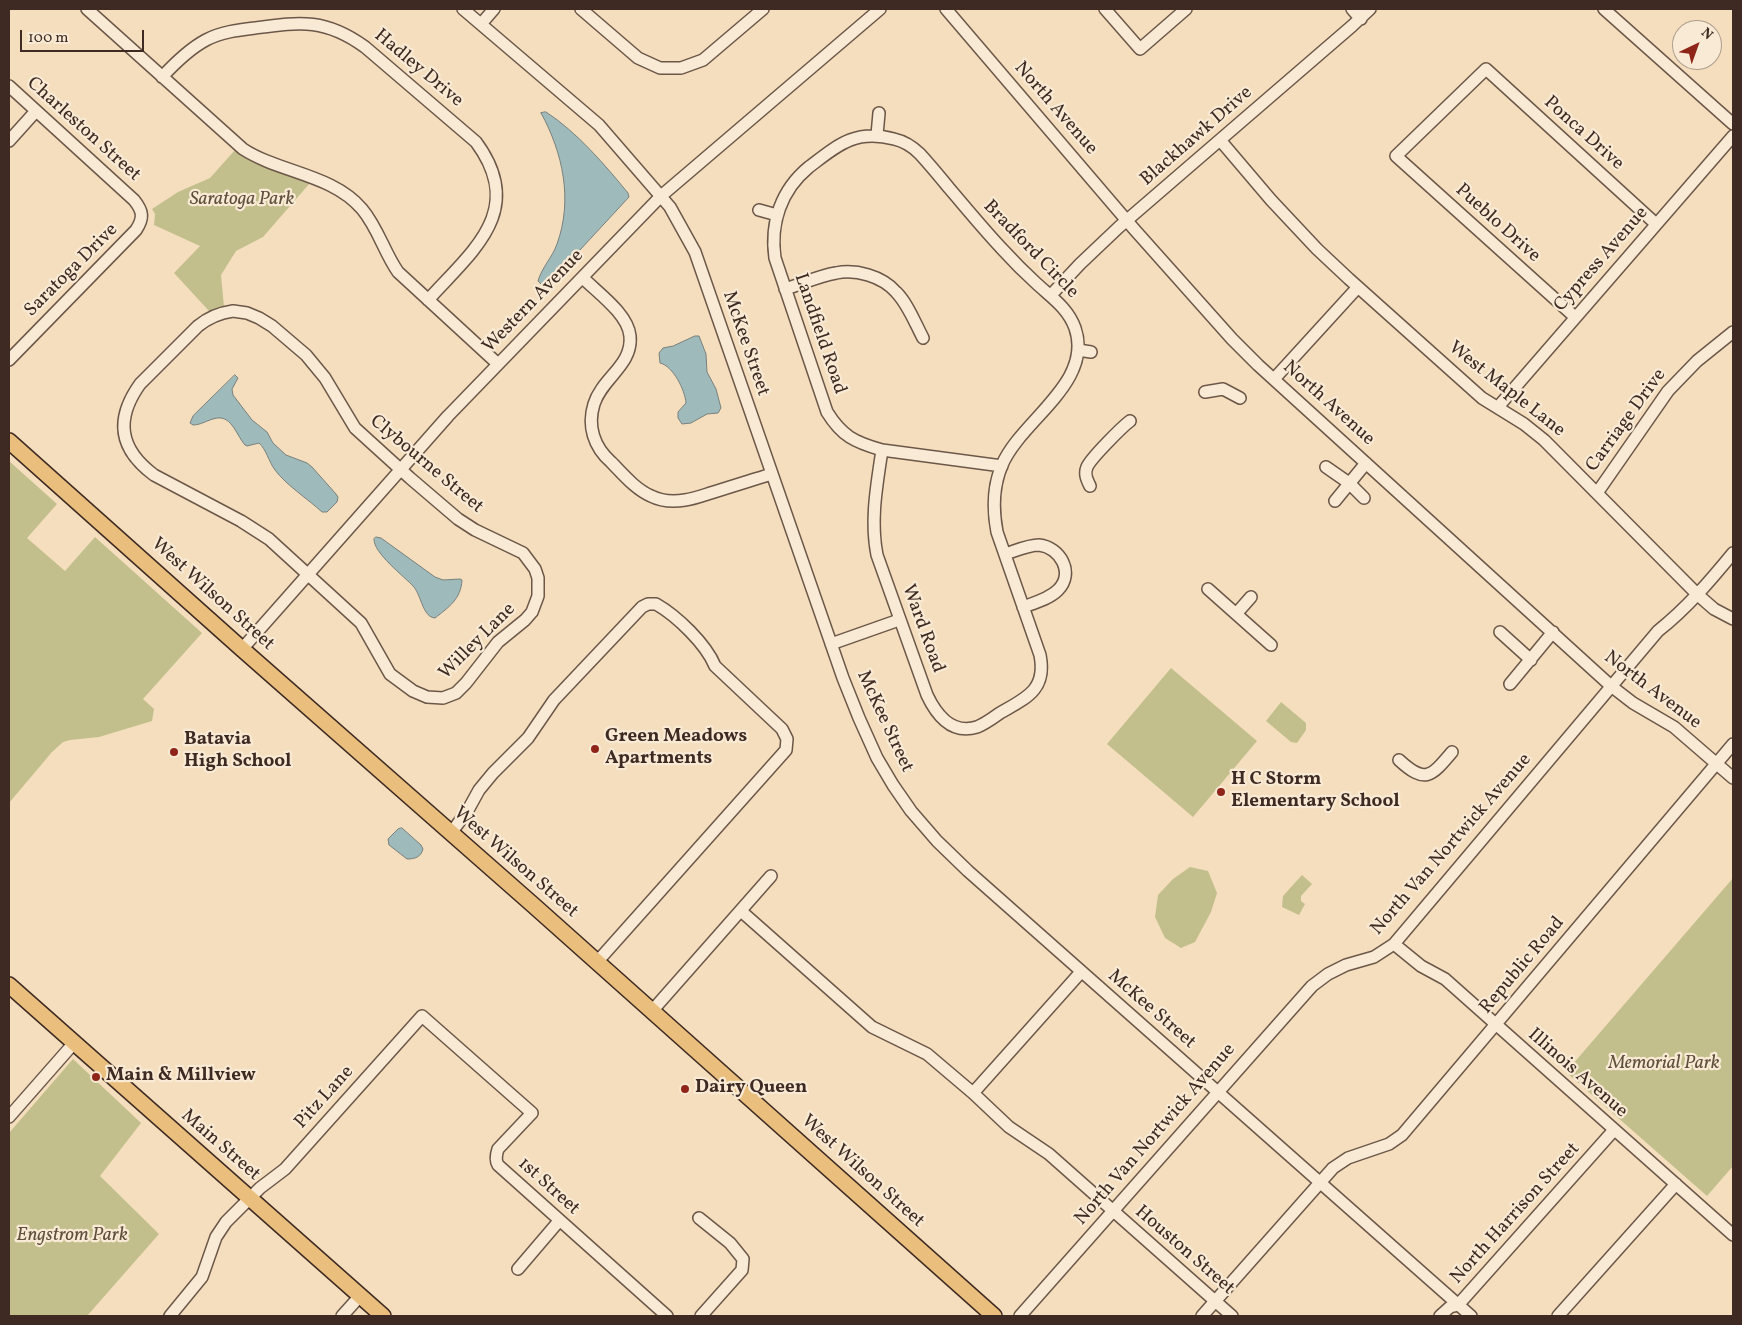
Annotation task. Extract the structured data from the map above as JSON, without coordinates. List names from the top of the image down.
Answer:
{
  "streets": {
    "main road": ["West Wilson Street", "Main Street"],
    "street": [
      "Hadley Drive",
      "North Avenue",
      "Charleston Street",
      "Ponca Drive",
      "Blackhawk Drive",
      "Pueblo Drive",
      "Bradford Circle",
      "Cypress Avenue",
      "Saratoga Drive",
      "Western Avenue",
      "Landfield Road",
      "McKee Street",
      "West Maple Lane",
      "Carriage Drive",
      "Clybourne Street",
      "Ward Road",
      "Willey Lane",
      "North Van Nortwick Avenue",
      "Republic Road",
      "Illinois Avenue",
      "Pitz Lane",
      "1st Street",
      "North Harrison Street",
      "Houston Street"
    ]
  },
  "crossings": [
    ["North Avenue", "Blackhawk Drive"],
    ["North Avenue", "North Van Nortwick Avenue"],
    ["North Avenue", "Republic Road"],
    ["Charleston Street", "Saratoga Drive"],
    ["Ponca Drive", "Pueblo Drive"],
    ["Ponca Drive", "Cypress Avenue"],
    ["Blackhawk Drive", "Bradford Circle"],
    ["Blackhawk Drive", "West Maple Lane"],
    ["Pueblo Drive", "Cypress Avenue"],
    ["Bradford Circle", "Landfield Road"],
    ["Bradford Circle", "Ward Road"],
    ["Cypress Avenue", "West Maple Lane"],
    ["Western Avenue", "McKee Street"],
    ["Western Avenue", "Clybourne Street"],
    ["Western Avenue", "West Wilson Street"],
    ["Western Avenue", "Willey Lane"],
    ["Landfield Road", "Ward Road"],
    ["McKee Street", "North Van Nortwick Avenue"],
    ["McKee Street", "Republic Road"],
    ["McKee Street", "North Harrison Street"],
    ["West Maple Lane", "Carriage Drive"],
    ["West Maple Lane", "North Van Nortwick Avenue"],
    ["Clybourne Street", "Willey Lane"],
    ["North Van Nortwick Avenue", "Illinois Avenue"],
    ["North Van Nortwick Avenue", "Houston Street"],
    ["Republic Road", "Illinois Avenue"],
    ["Republic Road", "Houston Street"],
    ["Illinois Avenue", "North Harrison Street"],
    ["Pitz Lane", "Main Street"],
    ["Pitz Lane", "1st Street"]
  ],
  "parks": ["Saratoga Park", "Memorial Park", "Engstrom Park"],
  "places": [
    "Green Meadows Apartments",
    "Batavia High School",
    "H C Storm Elementary School",
    "Main & Millview",
    "Dairy Queen"
  ],
  "scale_bar": "100 m",
  "north": "top right"
}
